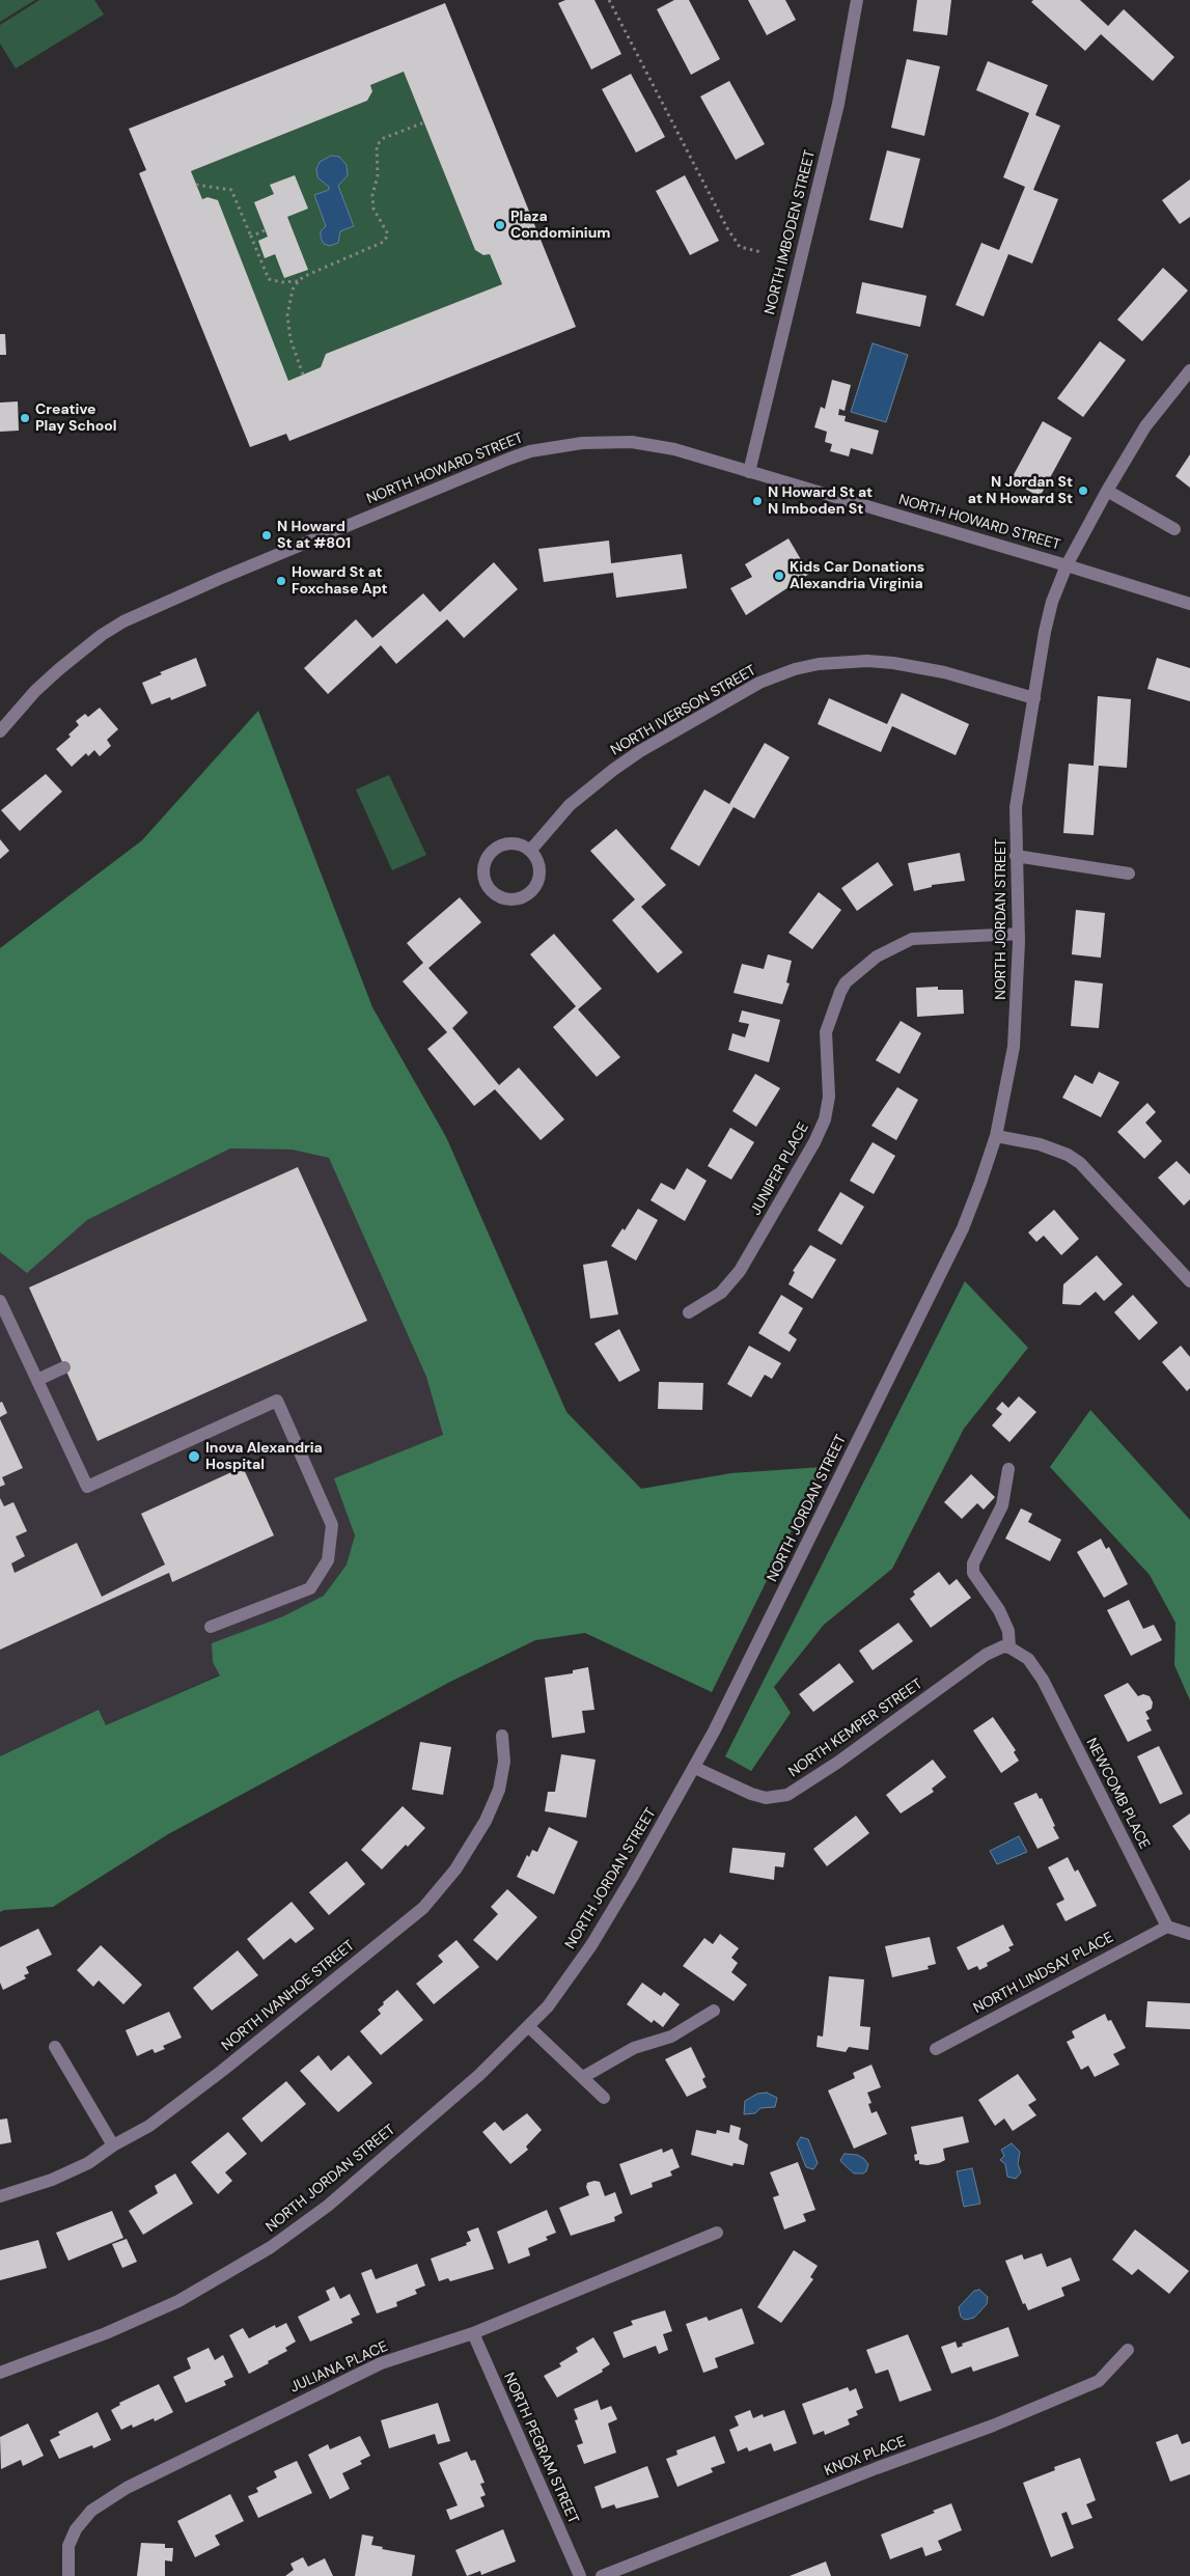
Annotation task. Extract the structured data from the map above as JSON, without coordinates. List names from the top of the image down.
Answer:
{
  "streets": {
    "street": [
      "NORTH IMBODEN STREET",
      "NORTH HOWARD STREET",
      "NORTH IVERSON STREET",
      "NORTH JORDAN STREET",
      "JUNIPER PLACE",
      "NORTH KEMPER STREET",
      "NEWCOMB PLACE",
      "NORTH LINDSAY PLACE",
      "NORTH IVANHOE STREET",
      "JULIANA PLACE",
      "NORTH PEGRAM STREET",
      "KNOX PLACE"
    ]
  },
  "crossings": [
    ["NORTH IMBODEN STREET", "NORTH HOWARD STREET"],
    ["NORTH HOWARD STREET", "NORTH JORDAN STREET"],
    ["NORTH IVERSON STREET", "NORTH JORDAN STREET"],
    ["NORTH JORDAN STREET", "JUNIPER PLACE"],
    ["NORTH JORDAN STREET", "NORTH KEMPER STREET"],
    ["NORTH KEMPER STREET", "NEWCOMB PLACE"],
    ["NEWCOMB PLACE", "NORTH LINDSAY PLACE"],
    ["JULIANA PLACE", "NORTH PEGRAM STREET"]
  ],
  "places": [
    "Plaza Condominium",
    "Creative Play School",
    "N Jordan St at N Howard St",
    "N Howard St at N Imboden St",
    "N Howard St at #801",
    "Kids Car Donations Alexandria Virginia",
    "Howard St at Foxchase Apt",
    "Inova Alexandria Hospital"
  ]
}
